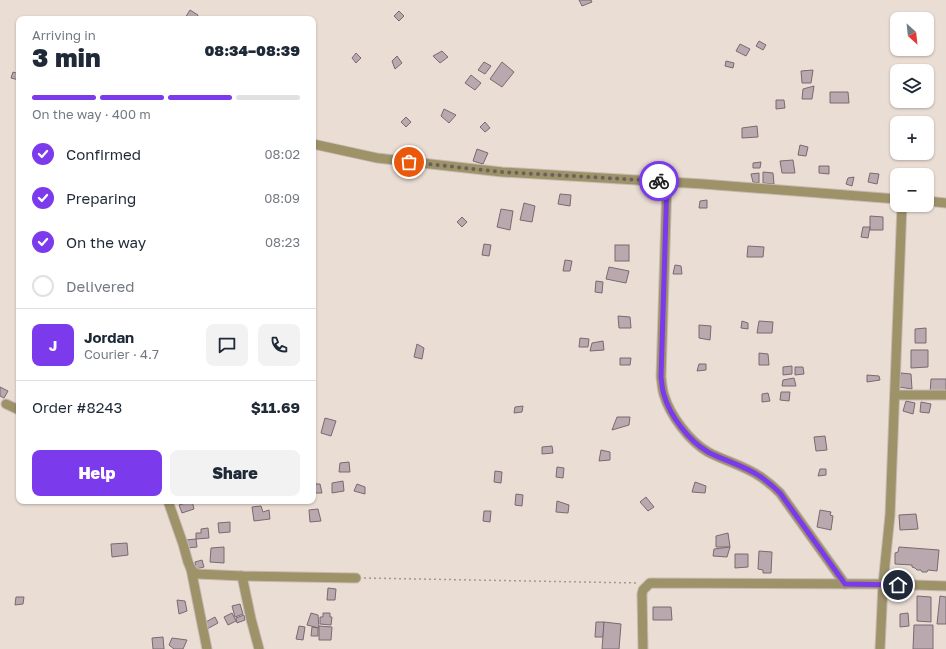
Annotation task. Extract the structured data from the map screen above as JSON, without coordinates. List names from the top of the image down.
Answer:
{
  "north": "bottom right",
  "page": {
    "map_buttons": ["+", "−"],
    "heading": ["3 min", "Arriving in", "08:34–08:39"],
    "panel": [
      "Jordan",
      "Courier · 4.7",
      "Order #8243",
      "$11.69"
    ],
    "bar": "On the way · 400 m",
    "list": [
      ["Confirmed", "08:02"],
      ["Preparing", "08:09"],
      ["On the way", "08:23"],
      "Delivered"
    ],
    "round": "J",
    "buttons": ["Help", "Share"]
  }
}
